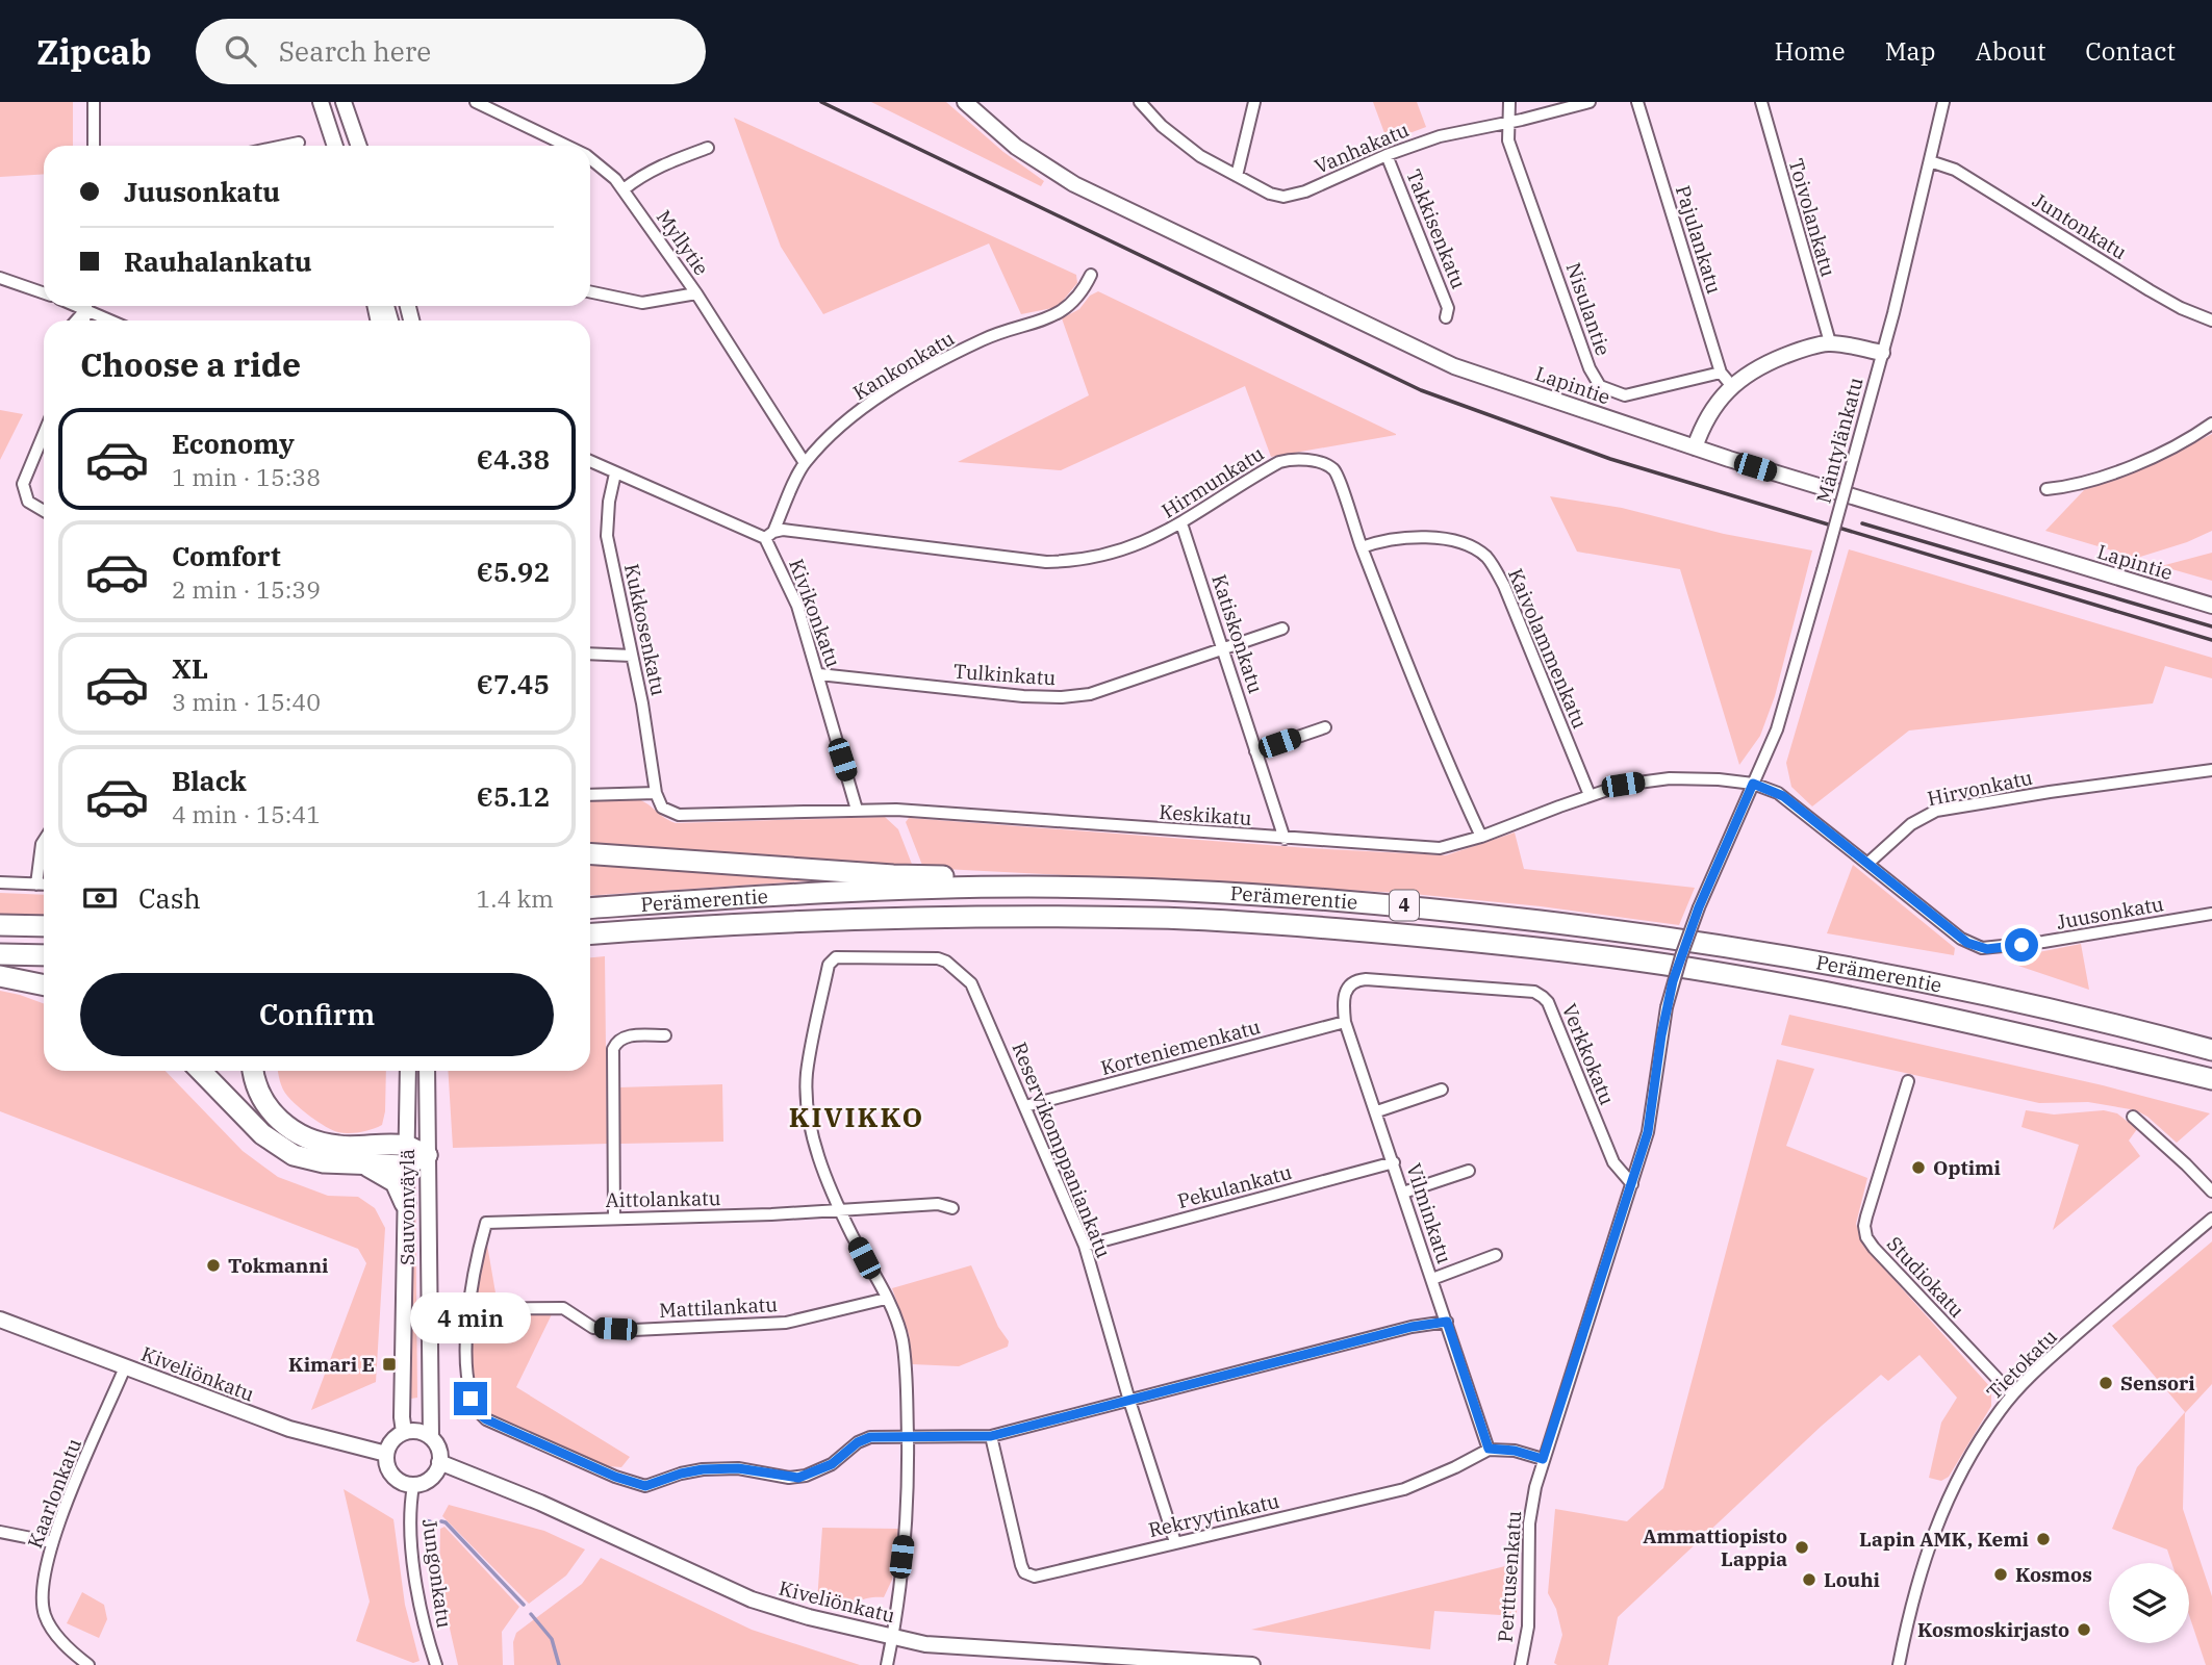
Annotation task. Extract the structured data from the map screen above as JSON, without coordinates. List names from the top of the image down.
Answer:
{
  "streets": {
    "highway": ["Perämerentie", "4"],
    "main road": ["Lapintie", "Sauvonväylä", "Kiveliönkatu"],
    "street": [
      "Vanhakatu",
      "Toivolankatu",
      "Juntonkatu",
      "Takkisenkatu",
      "Pajulankatu",
      "Myllytie",
      "Nisulantie",
      "Kankonkatu",
      "Mäntylänkatu",
      "Hirmunkatu",
      "Kivikonkatu",
      "Kukkosenkatu",
      "Katiskonkatu",
      "Kaivolammenkatu",
      "Tulkinkatu",
      "Hirvonkatu",
      "Keskikatu",
      "Juusonkatu",
      "Korteniemenkatu",
      "Verkkokatu",
      "Reservikomppaniankatu",
      "Pekulankatu",
      "Aittolankatu",
      "Vilminkatu",
      "Studiokatu",
      "Mattilankatu",
      "Tietokatu",
      "Kaarlonkatu",
      "Rekryytinkatu",
      "Jungonkatu",
      "Perttusenkatu"
    ]
  },
  "crossings": [
    ["Vanhakatu", "Takkisenkatu"],
    ["Vanhakatu", "Nisulantie"],
    ["Juntonkatu", "Mäntylänkatu"],
    ["Pajulankatu", "Nisulantie"],
    ["Myllytie", "Kankonkatu"],
    ["Kankonkatu", "Hirmunkatu"],
    ["Kankonkatu", "Kivikonkatu"],
    ["Mäntylänkatu", "Keskikatu"],
    ["Mäntylänkatu", "Perttusenkatu"],
    ["Hirmunkatu", "Kivikonkatu"],
    ["Hirmunkatu", "Katiskonkatu"],
    ["Hirmunkatu", "Kaivolammenkatu"],
    ["Hirmunkatu", "Keskikatu"],
    ["Kivikonkatu", "Tulkinkatu"],
    ["Kivikonkatu", "Keskikatu"],
    ["Kukkosenkatu", "Keskikatu"],
    ["Katiskonkatu", "Tulkinkatu"],
    ["Katiskonkatu", "Keskikatu"],
    ["Kaivolammenkatu", "Keskikatu"],
    ["Hirvonkatu", "Juusonkatu"],
    ["Keskikatu", "Perttusenkatu"],
    ["Korteniemenkatu", "Reservikomppaniankatu"],
    ["Korteniemenkatu", "Vilminkatu"],
    ["Verkkokatu", "Vilminkatu"],
    ["Verkkokatu", "Perttusenkatu"],
    ["Reservikomppaniankatu", "Pekulankatu"],
    ["Reservikomppaniankatu", "Aittolankatu"],
    ["Reservikomppaniankatu", "Rekryytinkatu"],
    ["Pekulankatu", "Vilminkatu"],
    ["Aittolankatu", "Mattilankatu"],
    ["Sauvonväylä", "Kiveliönkatu"],
    ["Sauvonväylä", "Jungonkatu"],
    ["Vilminkatu", "Rekryytinkatu"],
    ["Studiokatu", "Tietokatu"],
    ["Kiveliönkatu", "Kaarlonkatu"],
    ["Kiveliönkatu", "Jungonkatu"]
  ],
  "districts": ["KIVIKKO"],
  "places": {
    "other": [
      "Optimi",
      "Tokmanni",
      "Sensori",
      "Lapin AMK, Kemi",
      "Ammattiopisto Lappia",
      "Kosmos",
      "Louhi",
      "Kosmoskirjasto"
    ],
    "transit": ["Kimari E"]
  },
  "page": {
    "header": "Zipcab",
    "search": "Search here",
    "nav": [
      "Home",
      "Map",
      "About",
      "Contact"
    ],
    "banner": ["Juusonkatu", "Rauhalankatu"],
    "heading": "Choose a ride",
    "list": [
      {
        "name": "Economy",
        "note": "1 min · 15:38",
        "value": "€4.38"
      },
      {
        "name": "Comfort",
        "note": "2 min · 15:39",
        "value": "€5.92"
      },
      {
        "name": "XL",
        "note": "3 min · 15:40",
        "value": "€7.45"
      },
      {
        "name": "Black",
        "note": "4 min · 15:41",
        "value": "€5.12"
      }
    ],
    "pay": ["Cash", "1.4 km"],
    "buttons": "Confirm",
    "bubble": "4 min"
  }
}
